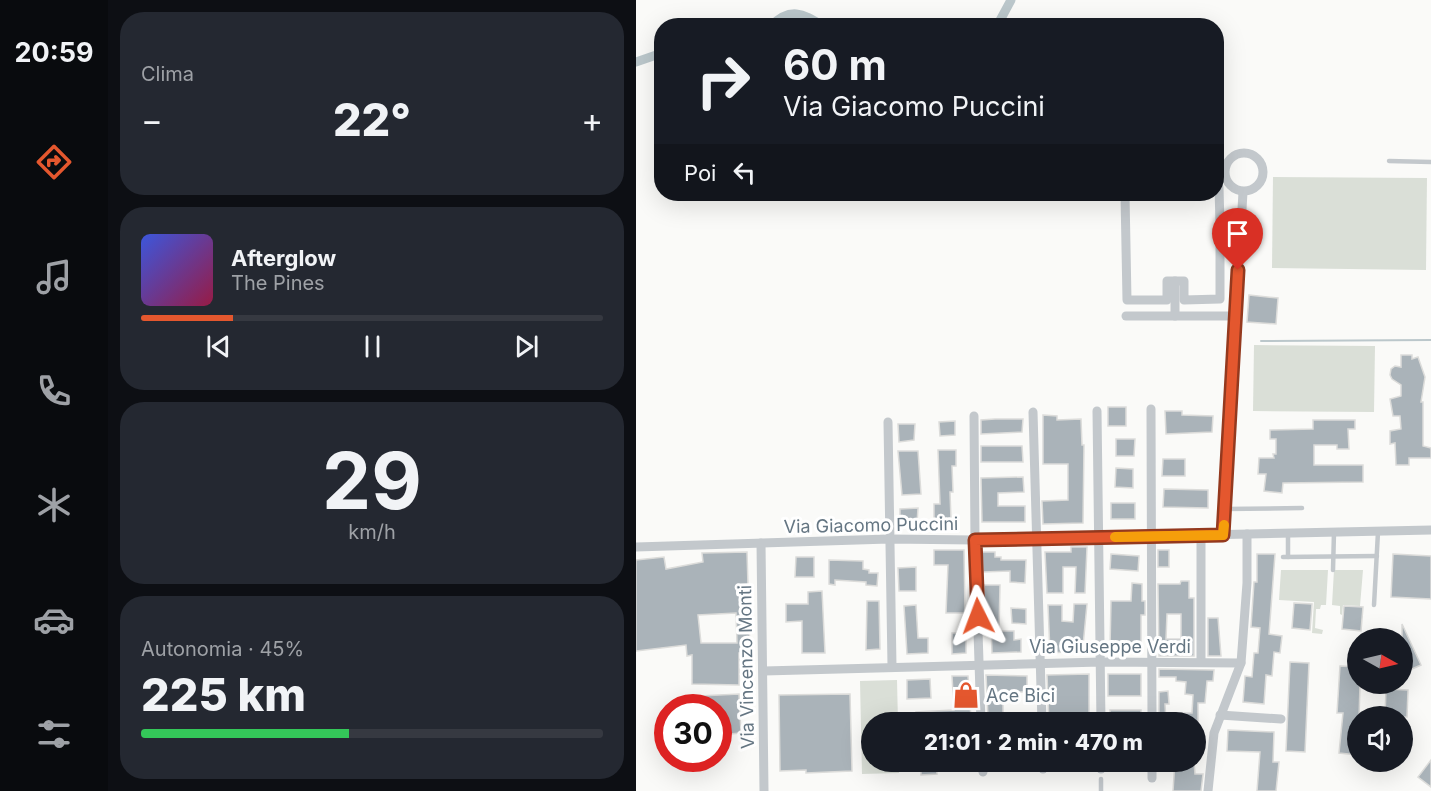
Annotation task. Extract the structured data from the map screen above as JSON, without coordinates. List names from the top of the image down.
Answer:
{
  "streets": {
    "street": ["Via Giacomo Puccini", "Via Giuseppe Verdi", "Via Vincenzo Monti"]
  },
  "crossings": [
    ["Via Giacomo Puccini", "Via Vincenzo Monti"],
    ["Via Giuseppe Verdi", "Via Vincenzo Monti"]
  ],
  "places": {
    "shop": ["Ace Bici"]
  },
  "north": "right",
  "page": {
    "tabs": "20:59",
    "tile": [
      "Clima",
      ["29", "km/h"],
      ["Autonomia · 45%", "225 km"]
    ],
    "turn": ["60 m", "Via Giacomo Puccini"],
    "heat": ["−", "22°", "+"],
    "then": "Poi",
    "song": ["Afterglow", "The Pines"],
    "limit": "30",
    "trip": "21:01 · 2 min · 470 m"
  }
}
